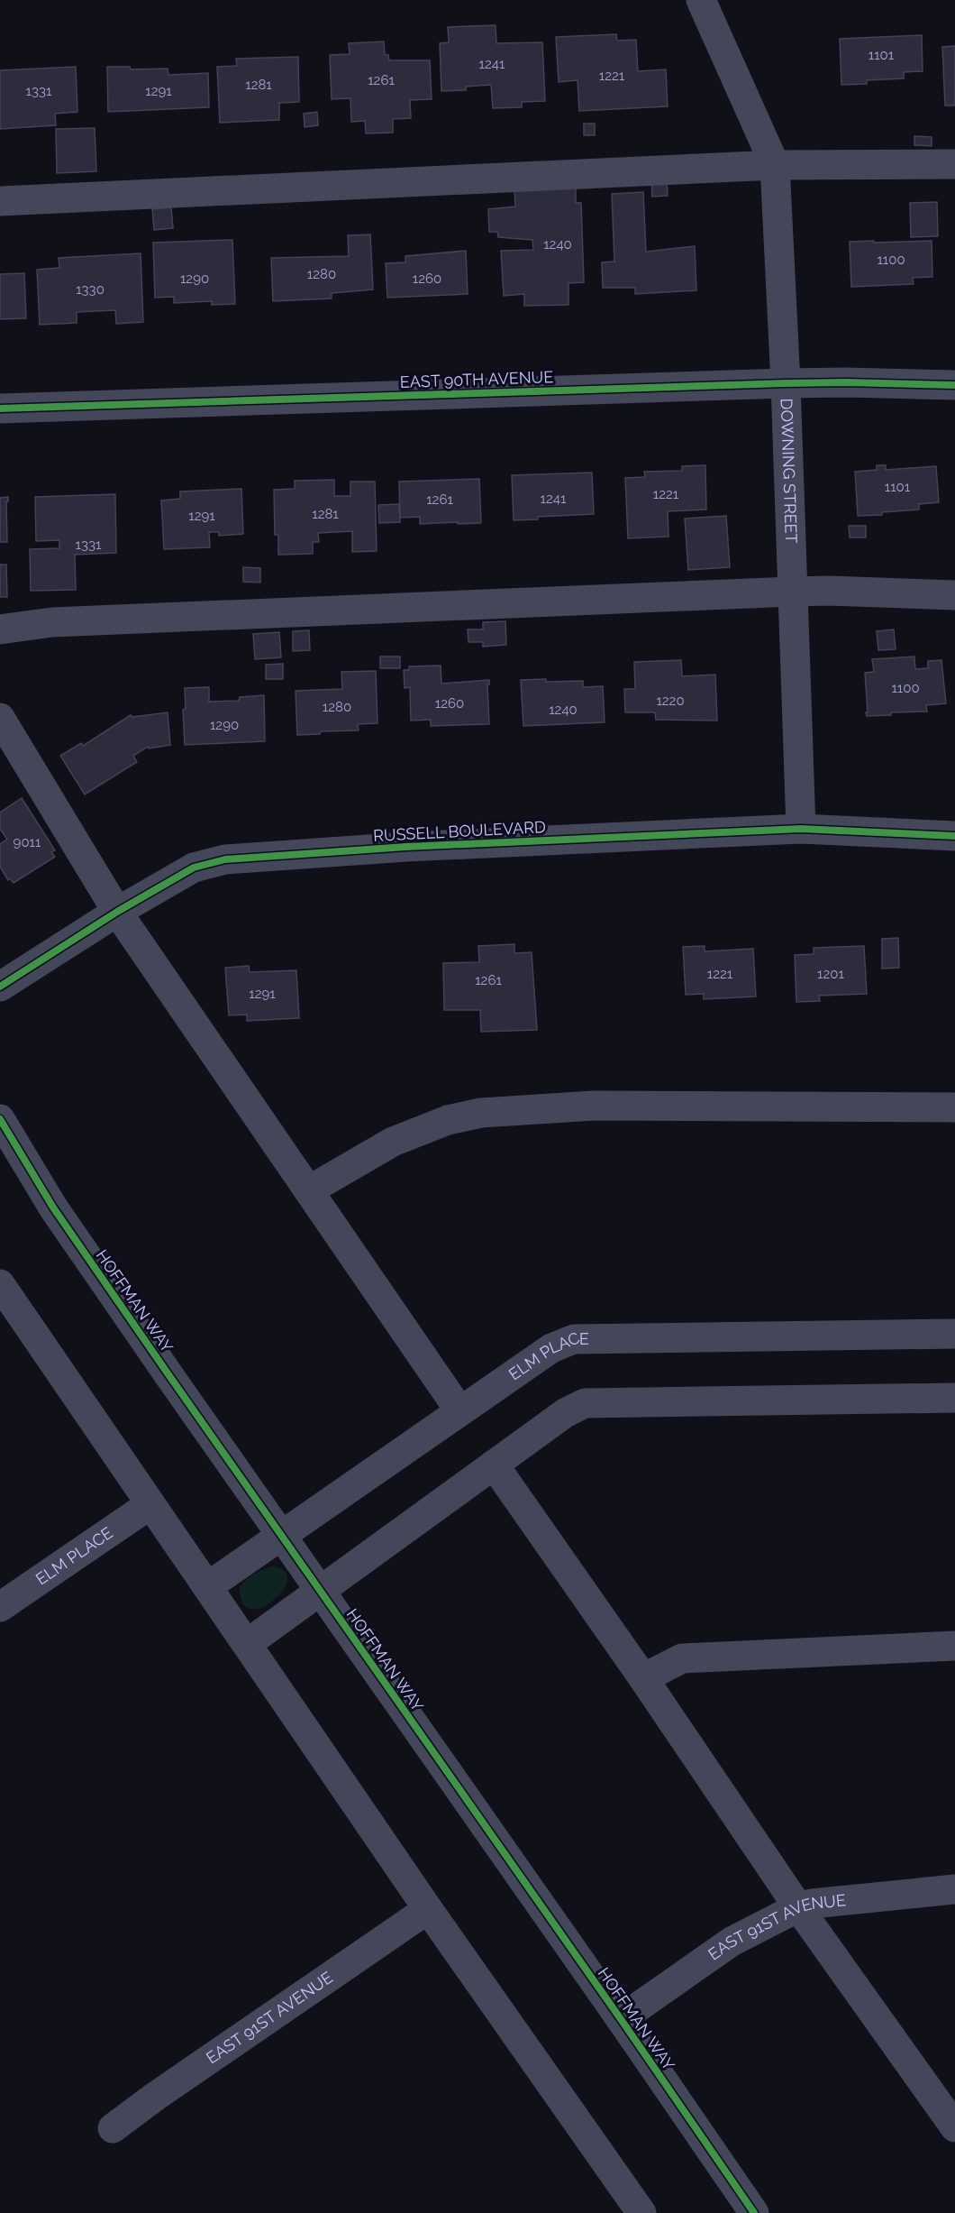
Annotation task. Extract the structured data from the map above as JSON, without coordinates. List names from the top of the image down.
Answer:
{
  "streets": {
    "street": [
      "EAST 90TH AVENUE",
      "DOWNING STREET",
      "RUSSELL BOULEVARD",
      "HOFFMAN WAY",
      "ELM PLACE",
      "EAST 91ST AVENUE"
    ]
  },
  "crossings": [
    ["EAST 90TH AVENUE", "DOWNING STREET"],
    ["DOWNING STREET", "RUSSELL BOULEVARD"],
    ["HOFFMAN WAY", "ELM PLACE"],
    ["HOFFMAN WAY", "EAST 91ST AVENUE"]
  ],
  "house_numbers": [
    "1101",
    "1241",
    "1221",
    "1261",
    "1281",
    "1331",
    "1291",
    "1240",
    "1100",
    "1280",
    "1290",
    "1260",
    "1330",
    "1101",
    "1221",
    "1241",
    "1261",
    "1281",
    "1291",
    "1331",
    "1100",
    "1220",
    "1260",
    "1280",
    "1240",
    "1290",
    "9011",
    "1221",
    "1201",
    "1261",
    "1291"
  ]
}
